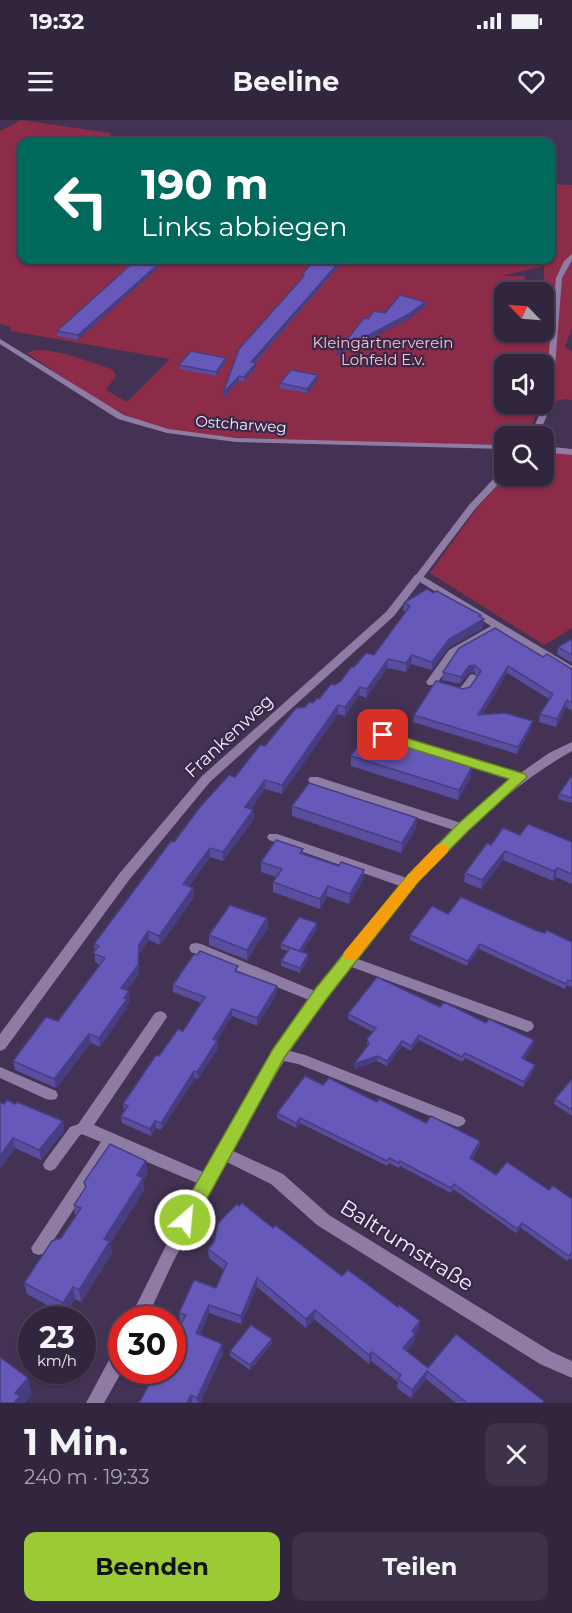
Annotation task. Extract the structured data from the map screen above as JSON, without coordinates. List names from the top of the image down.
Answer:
{
  "streets": {
    "street": ["Frankenweg", "Baltrumstraße"],
    "lane": ["Ostcharweg"]
  },
  "parks": ["Kleingärtnerverein Lohfeld E.v."],
  "north": "top left",
  "page": {
    "status": "19:32",
    "header": "Beeline",
    "turn": ["190 m", "Links abbiegen"],
    "speed": "23 km/h",
    "limit": "30",
    "heading": ["1 Min.", "240 m · 19:33"],
    "buttons": ["Beenden", "Teilen"]
  }
}
